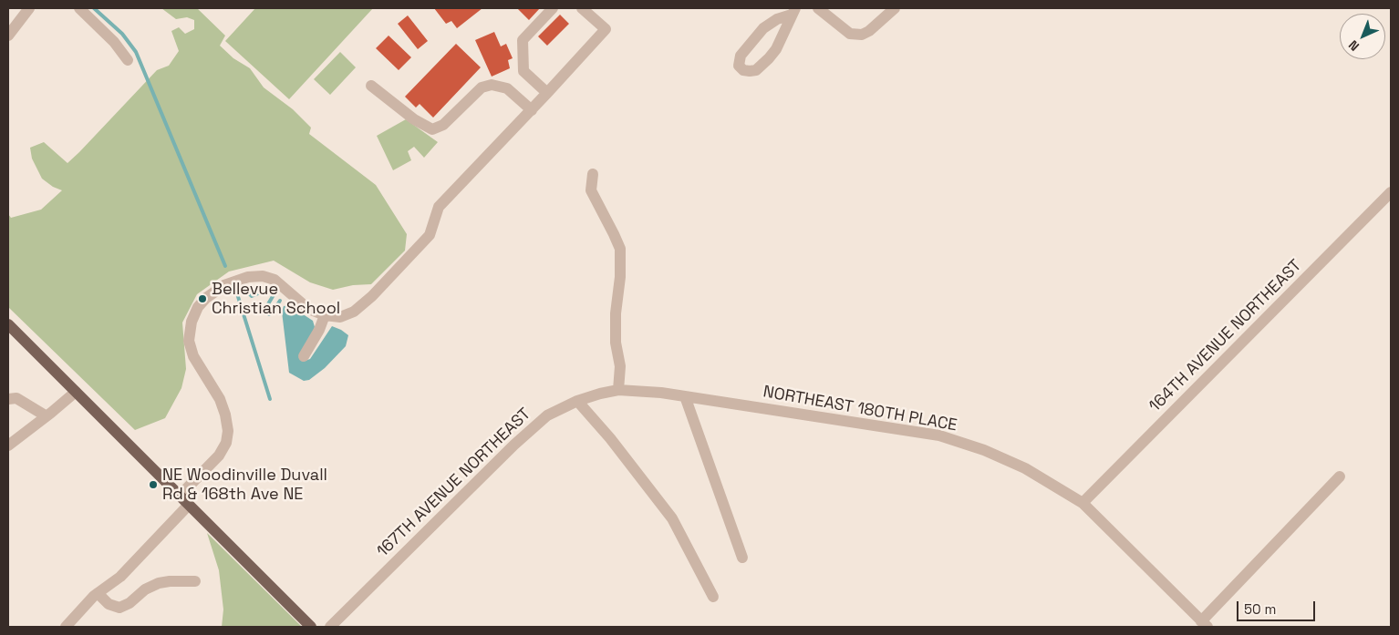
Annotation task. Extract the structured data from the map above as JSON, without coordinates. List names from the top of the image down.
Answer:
{
  "streets": {
    "street": ["164TH AVENUE NORTHEAST", "NORTHEAST 180TH PLACE", "167TH AVENUE NORTHEAST"]
  },
  "crossings": [
    ["164TH AVENUE NORTHEAST", "NORTHEAST 180TH PLACE"],
    ["NORTHEAST 180TH PLACE", "167TH AVENUE NORTHEAST"]
  ],
  "places": ["Bellevue Christian School", "NE Woodinville Duvall Rd & 168th Ave NE"],
  "scale_bar": "50 m",
  "north": "bottom left"
}
